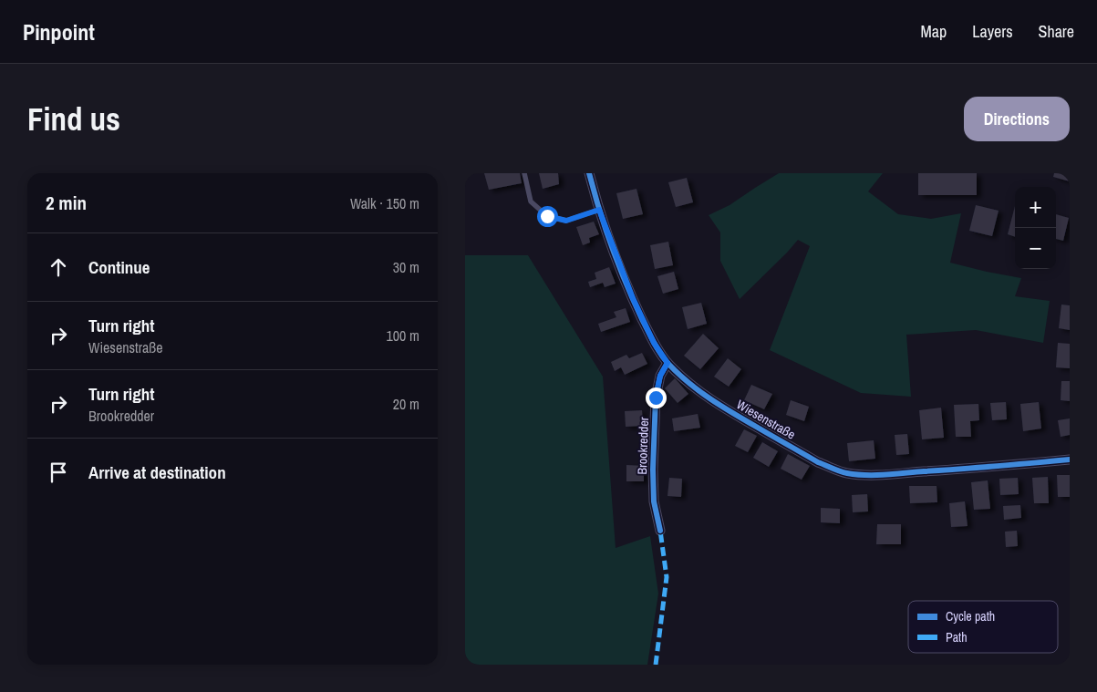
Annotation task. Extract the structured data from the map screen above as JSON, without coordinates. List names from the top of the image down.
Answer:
{
  "streets": {
    "street": ["Wiesenstraße", "Brookredder"]
  },
  "crossings": [
    ["Wiesenstraße", "Brookredder"]
  ],
  "legend": ["Cycle path", "Path"],
  "page": {
    "header": "Pinpoint",
    "nav": ["Map", "Layers", "Share"],
    "buttons": "Directions",
    "title": "Find us",
    "heading": ["2 min", "Walk · 150 m"],
    "map_buttons": ["+", "−"],
    "list": [
      ["Continue", "30 m"],
      ["Turn right", "Wiesenstraße", "100 m"],
      ["Turn right", "Brookredder", "20 m"],
      "Arrive at destination"
    ]
  }
}
